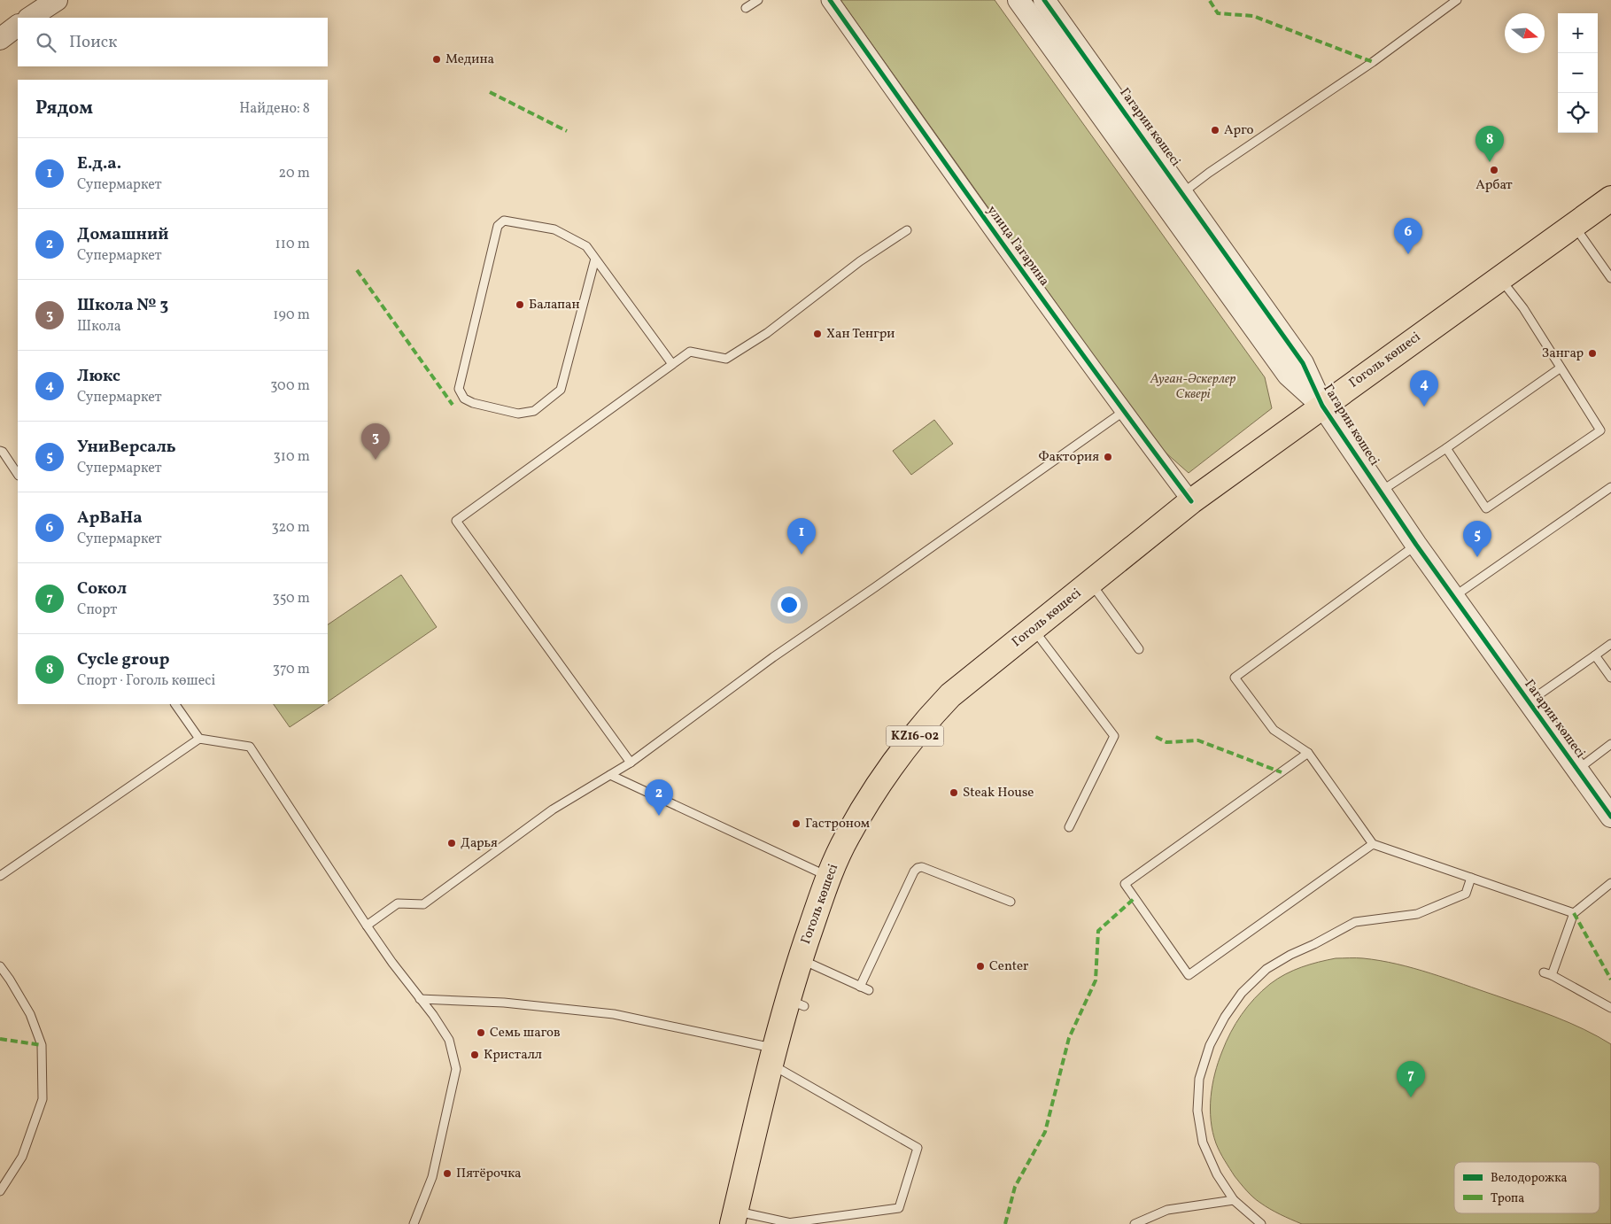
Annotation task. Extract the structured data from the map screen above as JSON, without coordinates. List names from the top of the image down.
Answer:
{
  "streets": {
    "main road": ["Гоголь көшесі", "KZ16-02"],
    "street": ["Гагарин көшесі", "улица Гагарина"]
  },
  "crossings": [
    ["Гагарин көшесі", "Гоголь көшесі"],
    ["улица Гагарина", "Гоголь көшесі"]
  ],
  "parks": ["Ауған-Әскерлер Сквері"],
  "places": [
    "Медина",
    "Арго",
    "Арбат",
    "Балапан",
    "Хан Тенгри",
    "Зангар",
    "Фактория",
    "Steak House",
    "Гастроном",
    "Дарья",
    "Center",
    "Семь шагов",
    "Кристалл",
    "Пятёрочка"
  ],
  "legend": ["Велодорожка", "Тропа"],
  "north": "right",
  "page": {
    "map_buttons": ["+", "−"],
    "search": "Поиск",
    "heading": ["Рядом", "Найдено: 8"],
    "pins": [
      "8",
      "6",
      "4",
      "3",
      "1",
      "5",
      "2",
      "7"
    ],
    "list": [
      {
        "mark": "1",
        "name": "Е.д.а.",
        "note": "Супермаркет",
        "value": "20 m"
      },
      {
        "mark": "2",
        "name": "Домашний",
        "note": "Супермаркет",
        "value": "110 m"
      },
      {
        "mark": "3",
        "name": "Школа № 3",
        "note": "Школа",
        "value": "190 m"
      },
      {
        "mark": "4",
        "name": "Люкс",
        "note": "Супермаркет",
        "value": "300 m"
      },
      {
        "mark": "5",
        "name": "УниВерсаль",
        "note": "Супермаркет",
        "value": "310 m"
      },
      {
        "mark": "6",
        "name": "АрВаНа",
        "note": "Супермаркет",
        "value": "320 m"
      },
      {
        "mark": "7",
        "name": "Сокол",
        "note": "Спорт",
        "value": "350 m"
      },
      {
        "mark": "8",
        "name": "Cycle group",
        "note": "Спорт · Гоголь көшесі",
        "value": "370 m"
      }
    ]
  }
}
